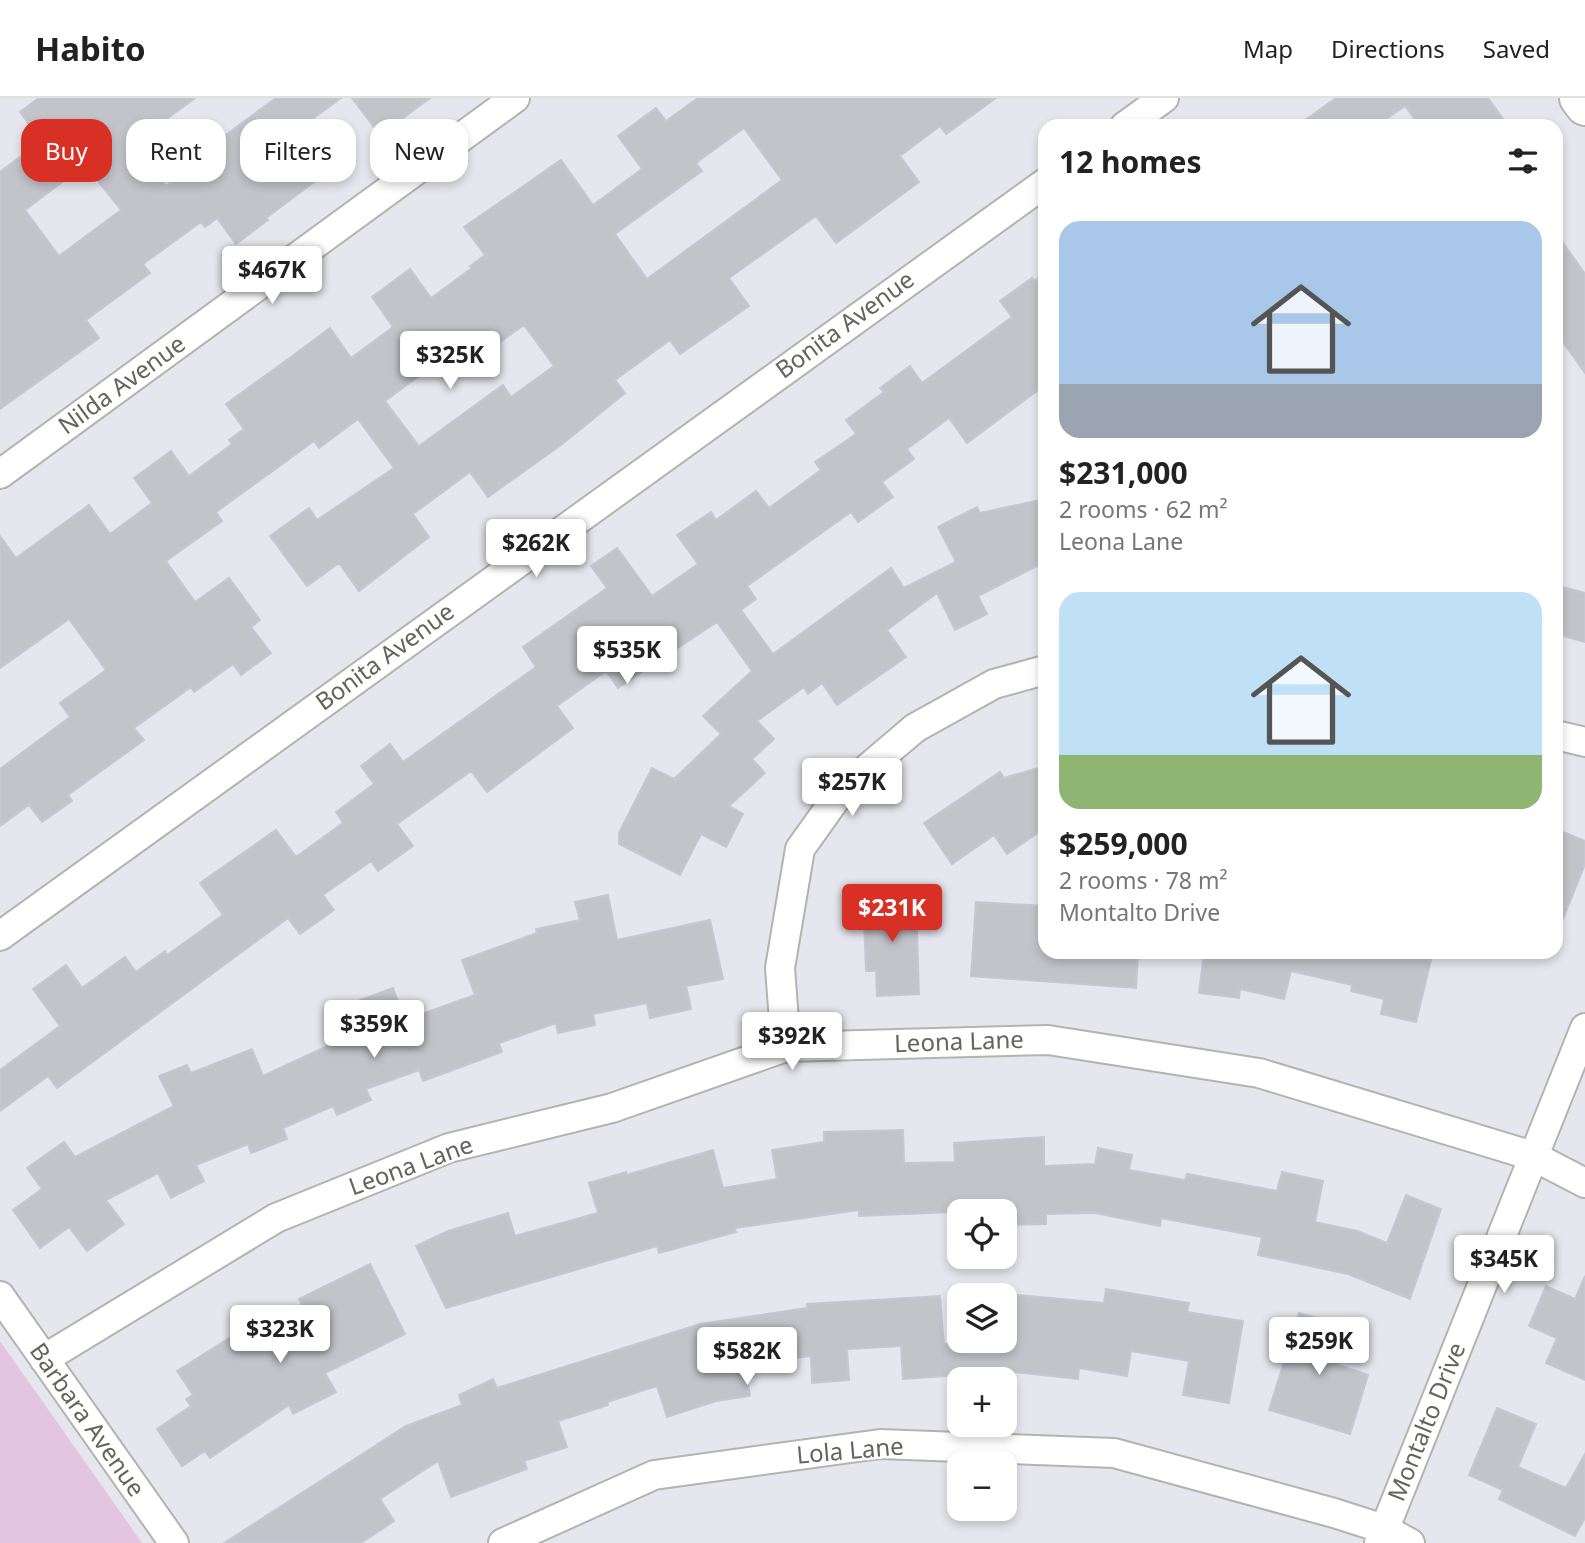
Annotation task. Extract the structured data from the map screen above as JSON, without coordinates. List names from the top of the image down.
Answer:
{
  "streets": {
    "street": [
      "Bonita Avenue",
      "Nilda Avenue",
      "Leona Lane",
      "Barbara Avenue",
      "Montalto Drive",
      "Lola Lane"
    ]
  },
  "crossings": [
    ["Leona Lane", "Barbara Avenue"],
    ["Leona Lane", "Montalto Drive"],
    ["Montalto Drive", "Lola Lane"]
  ],
  "page": {
    "header": "Habito",
    "nav": ["Map", "Directions", "Saved"],
    "chip": [
      "Buy",
      "Rent",
      "Filters",
      "New"
    ],
    "heading": "12 homes",
    "list": [
      {
        "name": "$231,000",
        "note": "2 rooms · 62 m² · Leona Lane"
      },
      {
        "name": "$259,000",
        "note": "2 rooms · 78 m² · Montalto Drive"
      }
    ],
    "price": [
      "$467K",
      "$325K",
      "$262K",
      "$535K",
      "$257K",
      "$231K",
      "$359K",
      "$392K",
      "$345K",
      "$323K",
      "$259K",
      "$582K"
    ],
    "map_buttons": ["+", "−"]
  }
}
